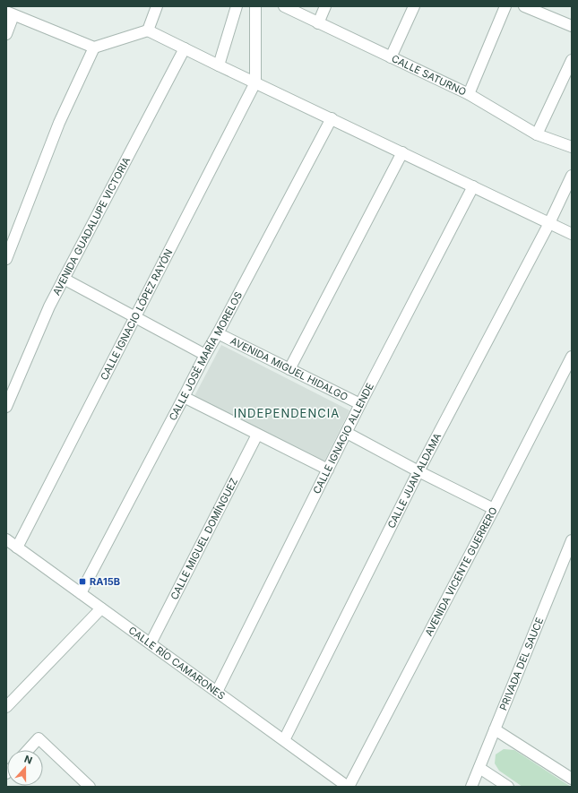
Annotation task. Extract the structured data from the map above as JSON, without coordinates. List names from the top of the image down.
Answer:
{
  "streets": {
    "street": [
      "CALLE SATURNO",
      "AVENIDA GUADALUPE VICTORIA",
      "CALLE IGNACIO LÓPEZ RAYÓN",
      "CALLE JOSÉ MARÍA MORELOS",
      "AVENIDA MIGUEL HIDALGO",
      "CALLE IGNACIO ALLENDE",
      "CALLE JUAN ALDAMA",
      "CALLE MIGUEL DOMÍNGUEZ",
      "AVENIDA VICENTE GUERRERO",
      "CALLE RÍO CAMARONES",
      "PRIVADA DEL SAUCE"
    ]
  },
  "crossings": [
    ["CALLE IGNACIO LÓPEZ RAYÓN", "CALLE RÍO CAMARONES"],
    ["CALLE JOSÉ MARÍA MORELOS", "AVENIDA MIGUEL HIDALGO"],
    ["CALLE JOSÉ MARÍA MORELOS", "CALLE RÍO CAMARONES"],
    ["AVENIDA MIGUEL HIDALGO", "CALLE IGNACIO ALLENDE"],
    ["CALLE IGNACIO ALLENDE", "CALLE RÍO CAMARONES"],
    ["CALLE JUAN ALDAMA", "CALLE RÍO CAMARONES"],
    ["CALLE MIGUEL DOMÍNGUEZ", "CALLE RÍO CAMARONES"],
    ["AVENIDA VICENTE GUERRERO", "CALLE RÍO CAMARONES"]
  ],
  "districts": ["INDEPENDENCIA"],
  "places": {
    "transit": ["RA15B"]
  },
  "north": "top"
}
